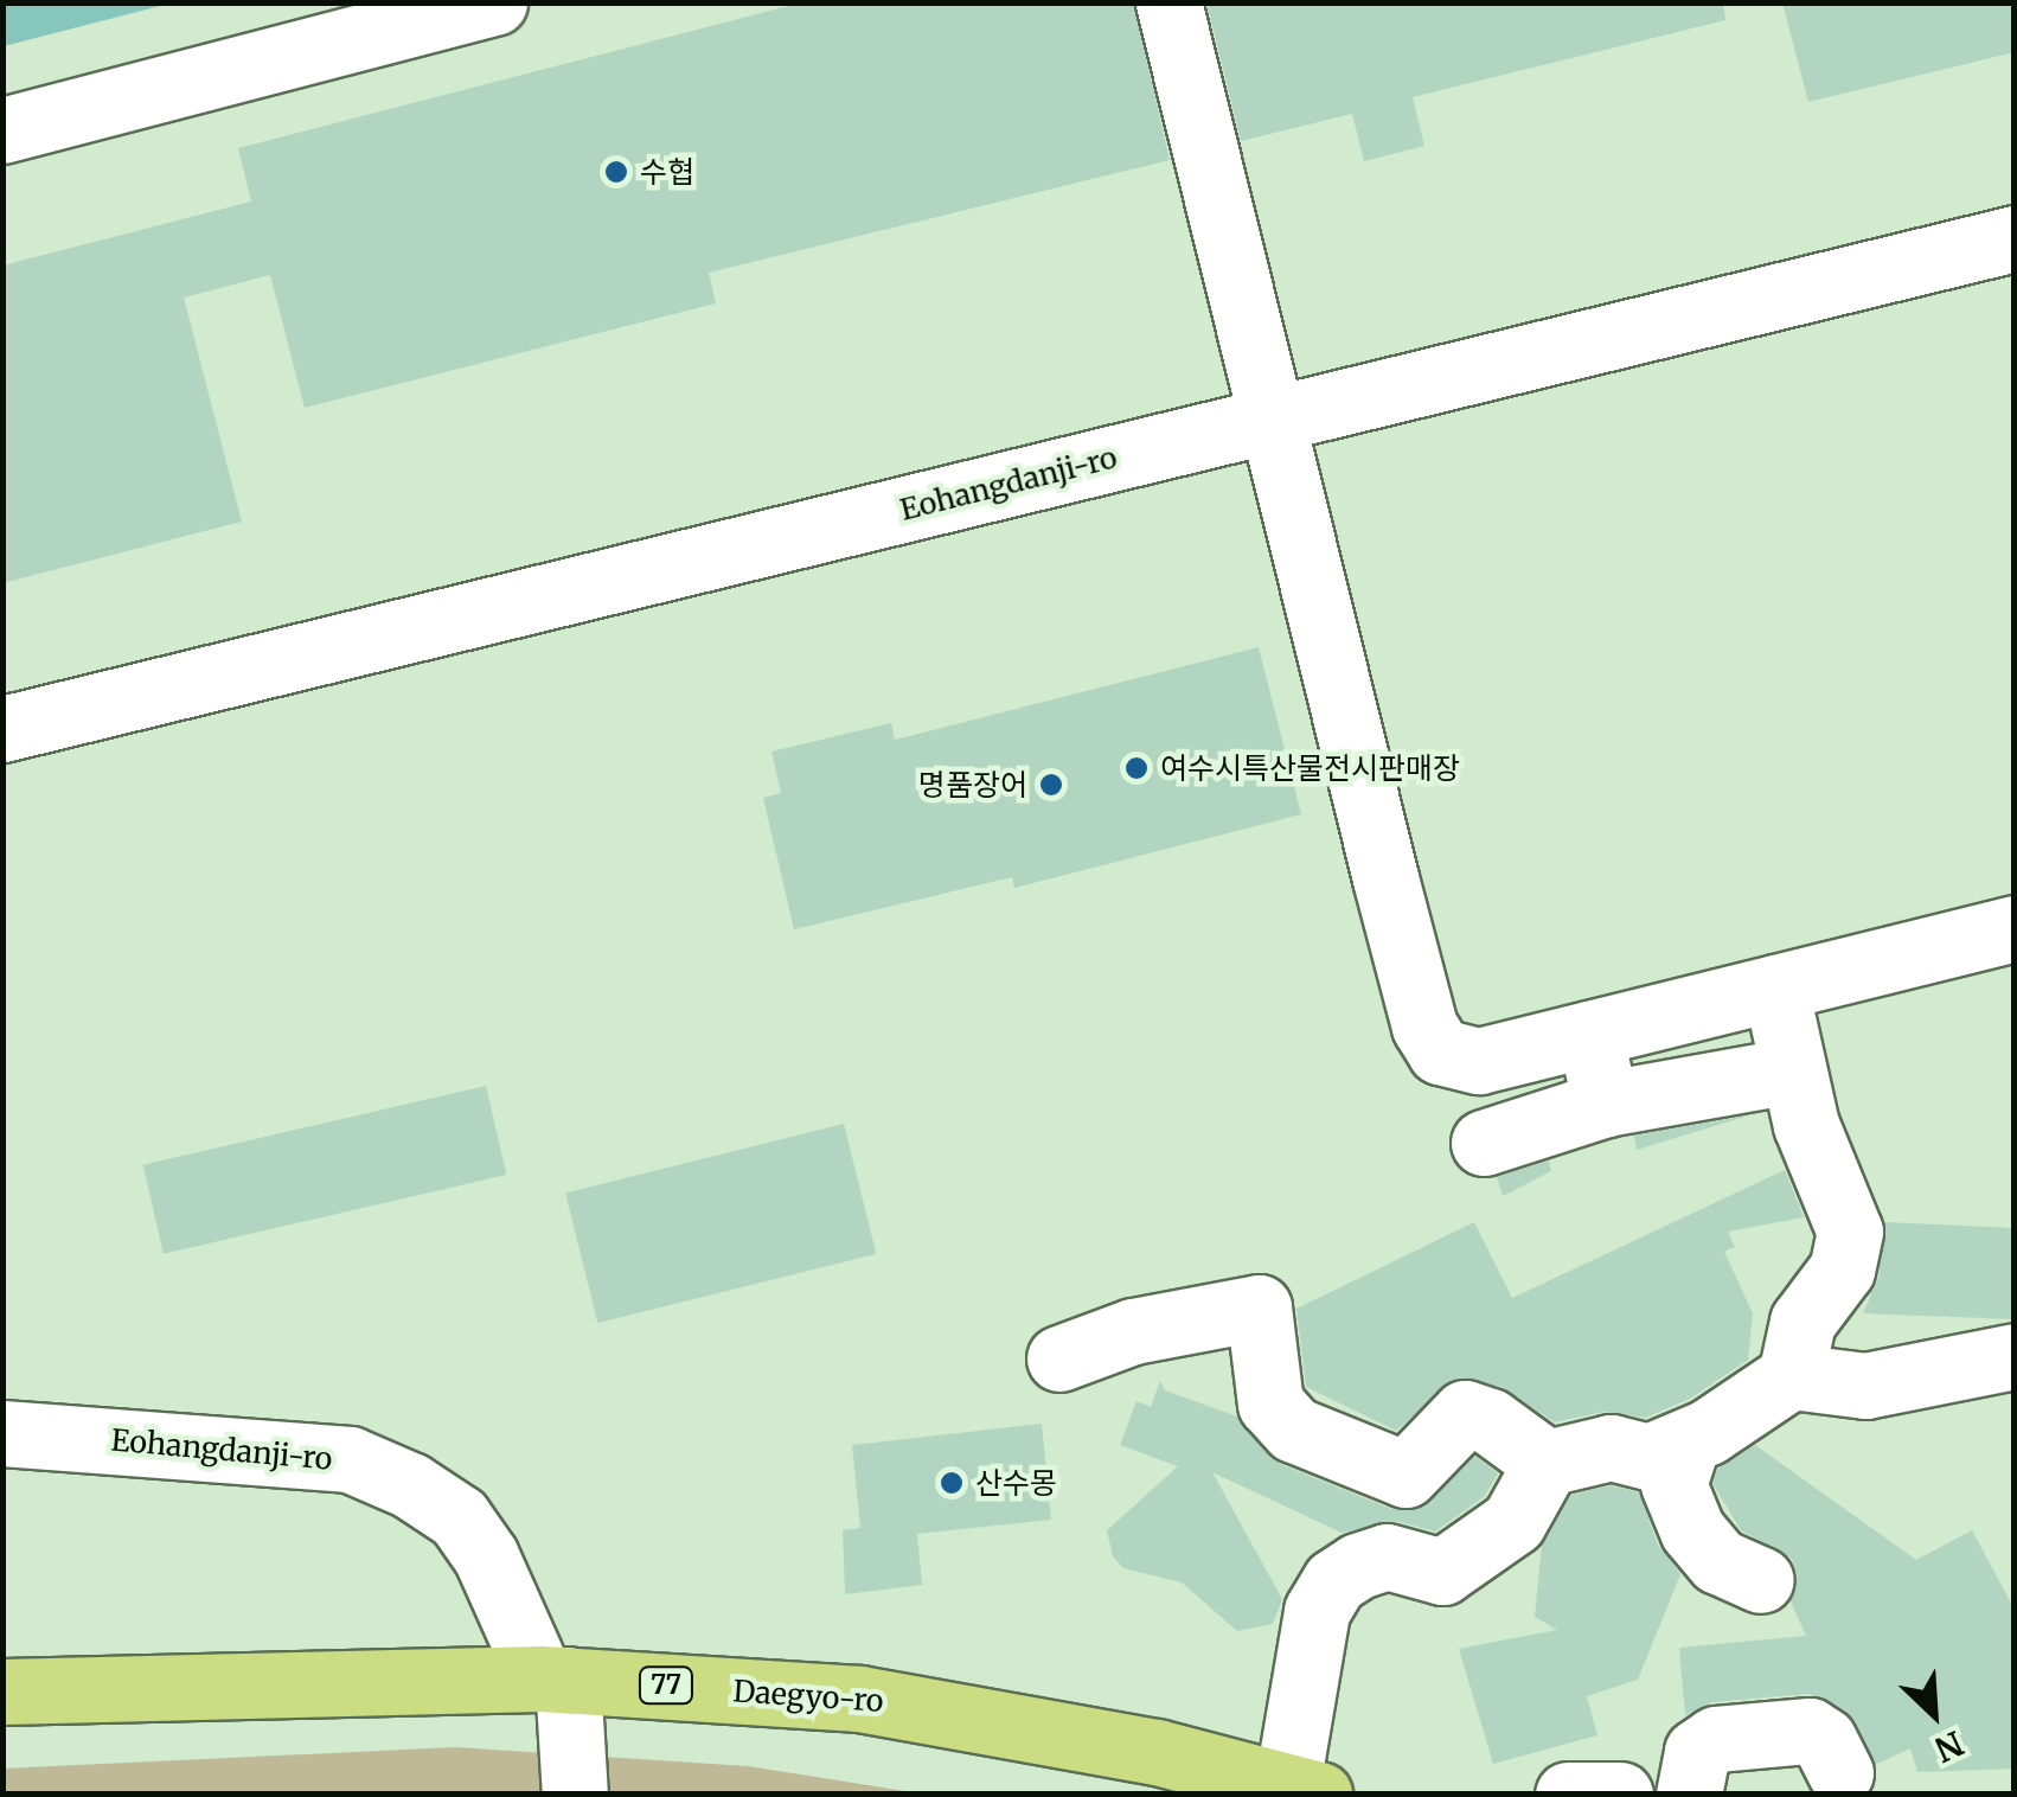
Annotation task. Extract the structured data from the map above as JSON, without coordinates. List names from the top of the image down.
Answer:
{
  "streets": {
    "main road": ["77", "Daegyo-ro"],
    "street": ["Eohangdanji-ro"]
  },
  "crossings": [
    ["Eohangdanji-ro", "Daegyo-ro"]
  ],
  "places": [
    "수협",
    "여수시특산물전시판매장",
    "명품장어",
    "산수몽"
  ],
  "north": "bottom right"
}
